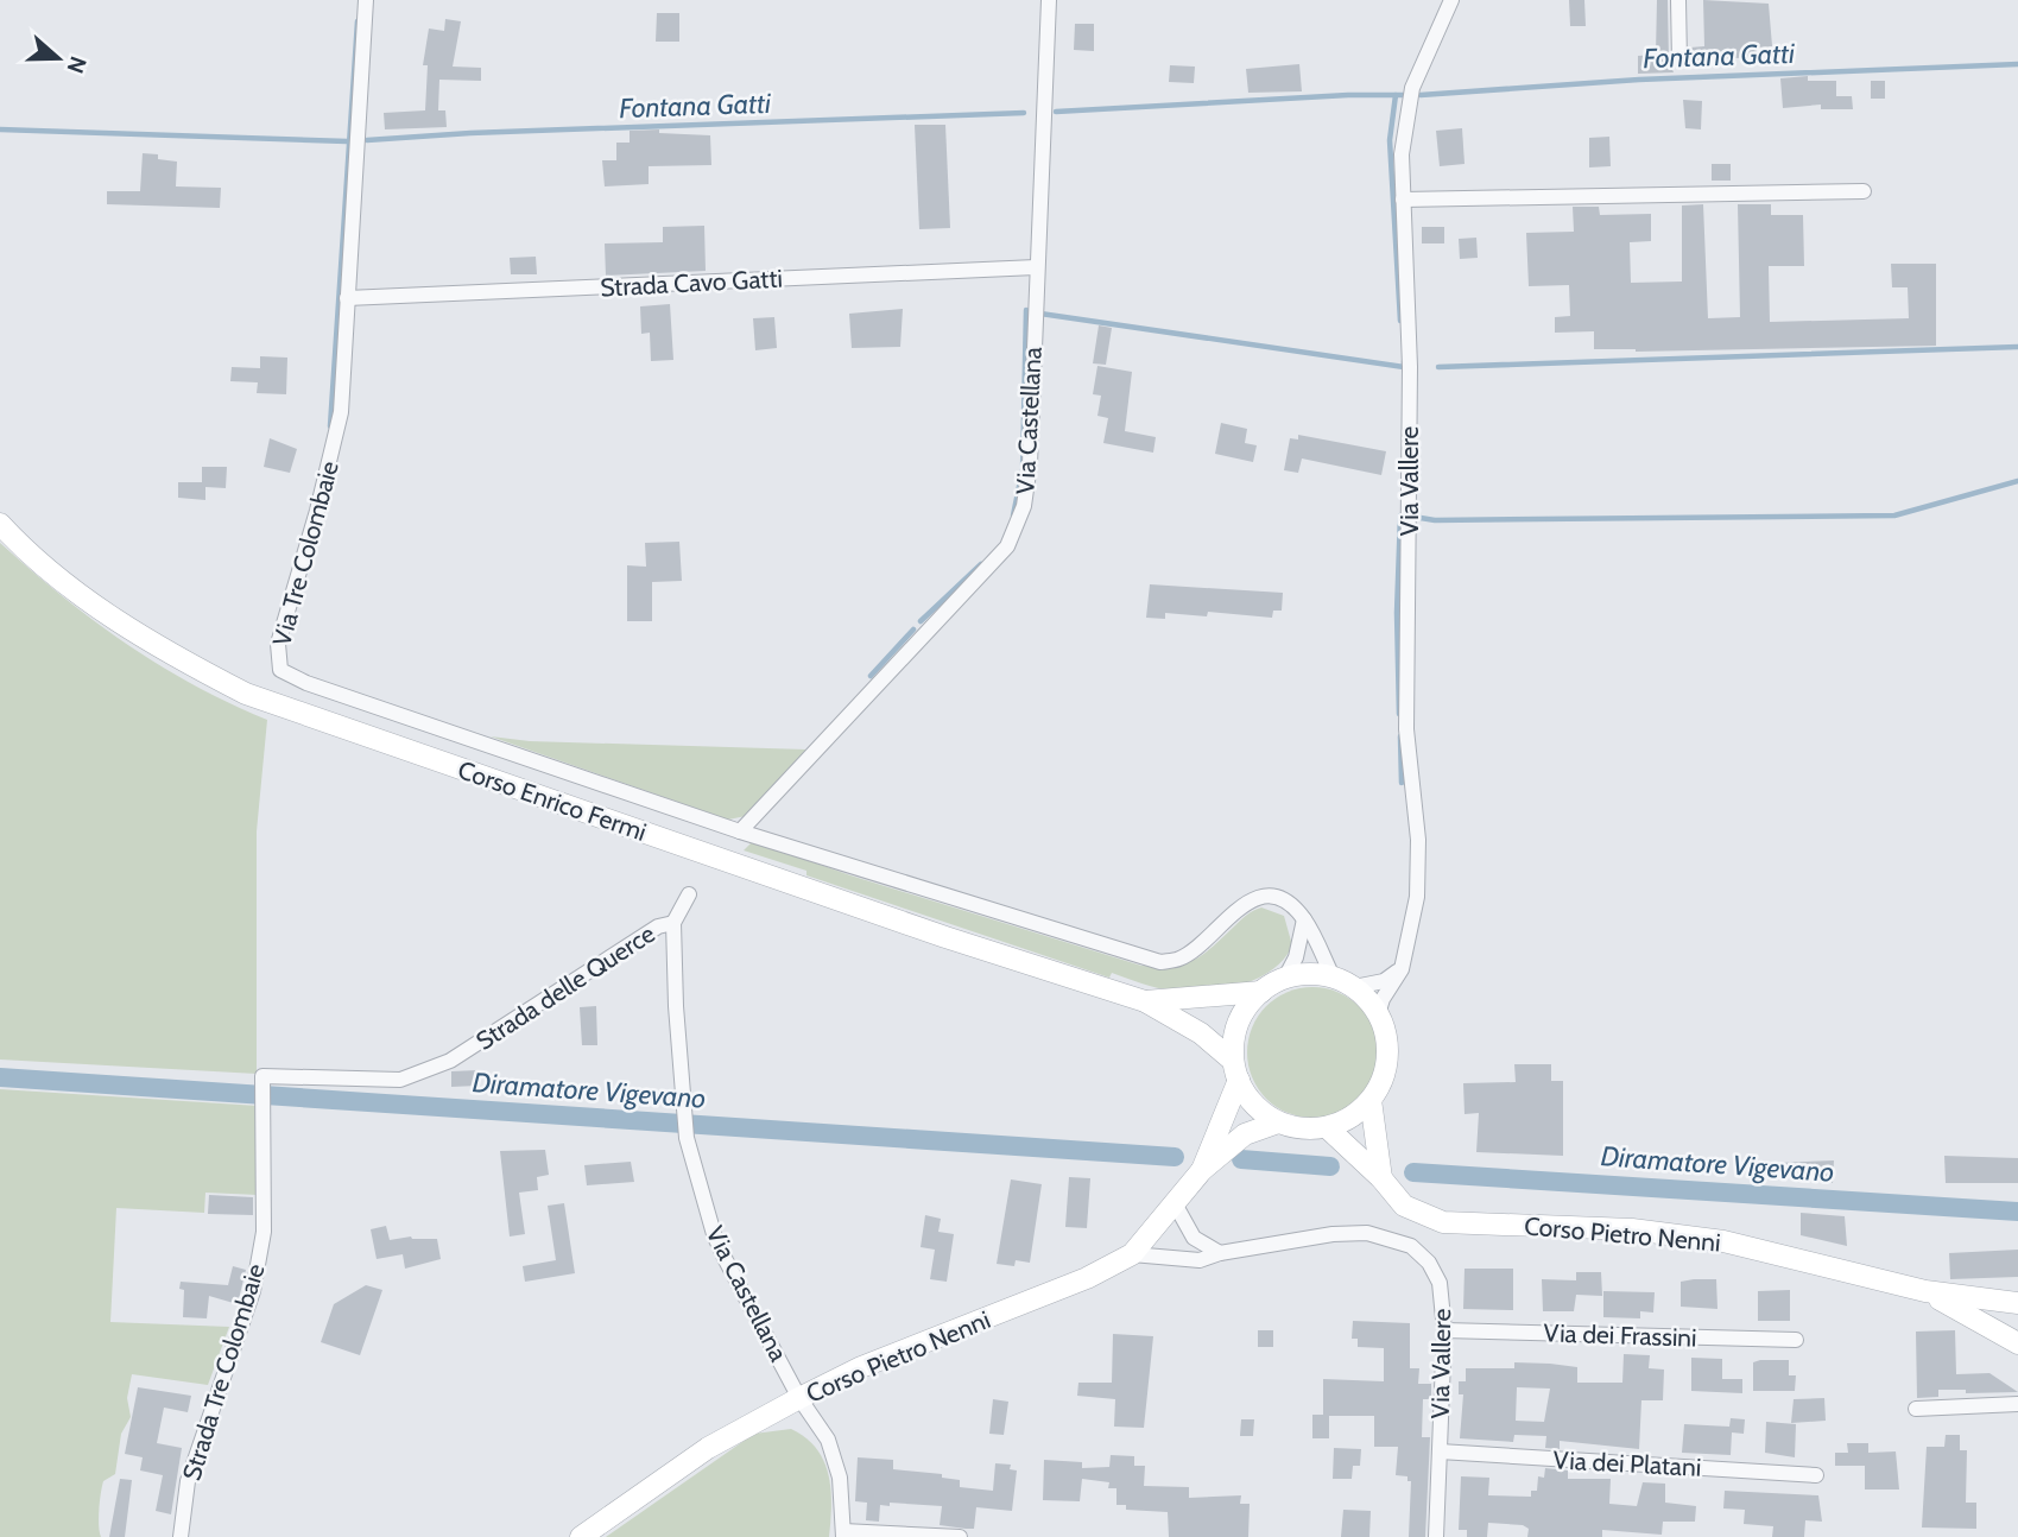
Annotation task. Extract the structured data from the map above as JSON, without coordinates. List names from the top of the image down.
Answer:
{
  "streets": {
    "main road": ["Corso Enrico Fermi", "Corso Pietro Nenni"],
    "street": [
      "Strada Cavo Gatti",
      "Via Castellana",
      "Via Vallere",
      "Via Tre Colombaie",
      "Strada delle Querce",
      "Via dei Frassini",
      "Strada Tre Colombaie",
      "Via dei Platani"
    ]
  },
  "crossings": [
    ["Strada Cavo Gatti", "Via Castellana"],
    ["Strada Cavo Gatti", "Via Tre Colombaie"],
    ["Via Castellana", "Via Tre Colombaie"],
    ["Via Castellana", "Strada delle Querce"],
    ["Via Castellana", "Corso Pietro Nenni"],
    ["Via Vallere", "Corso Enrico Fermi"],
    ["Via Vallere", "Corso Pietro Nenni"],
    ["Via Vallere", "Via dei Frassini"],
    ["Via Vallere", "Via dei Platani"],
    ["Corso Enrico Fermi", "Corso Pietro Nenni"],
    ["Strada delle Querce", "Strada Tre Colombaie"]
  ],
  "water": ["Fontana Gatti", "Diramatore Vigevano"],
  "north": "right"
}
